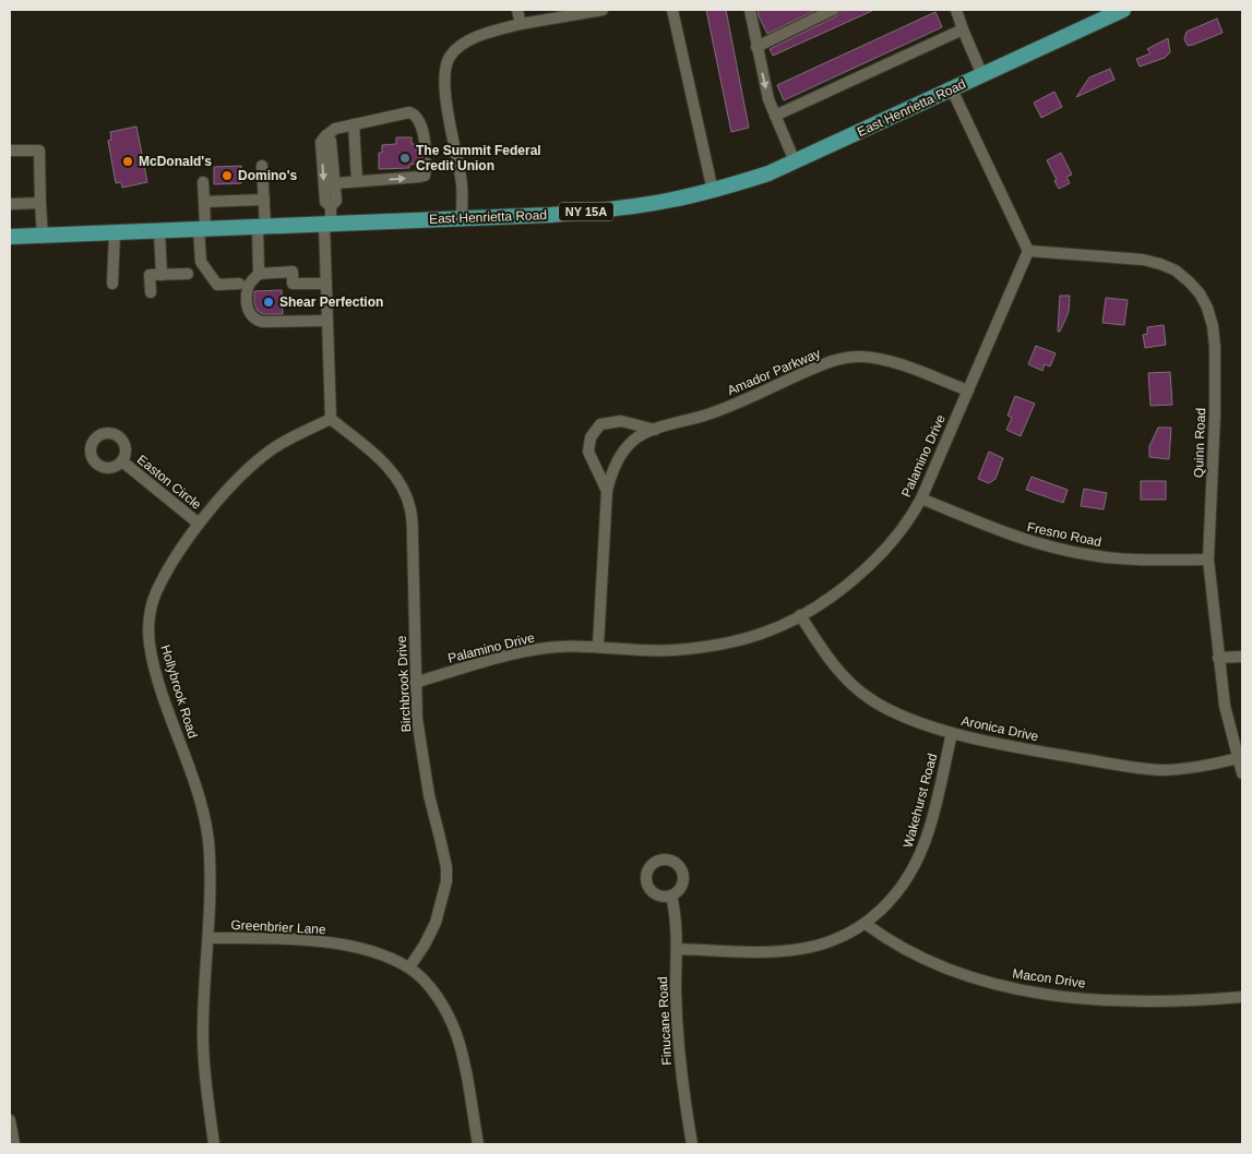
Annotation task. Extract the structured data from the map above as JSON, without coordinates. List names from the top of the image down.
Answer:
{
  "streets": {
    "main road": ["East Henrietta Road", "NY 15A"],
    "street": [
      "Amador Parkway",
      "Quinn Road",
      "Palamino Drive",
      "Easton Circle",
      "Fresno Road",
      "Birchbrook Drive",
      "Hollybrook Road",
      "Aronica Drive",
      "Wakehurst Road",
      "Greenbrier Lane",
      "Macon Drive",
      "Finucane Road"
    ]
  },
  "crossings": [
    ["Amador Parkway", "Palamino Drive"],
    ["Quinn Road", "Palamino Drive"],
    ["Quinn Road", "Fresno Road"],
    ["Quinn Road", "Aronica Drive"],
    ["Palamino Drive", "Fresno Road"],
    ["Palamino Drive", "Birchbrook Drive"],
    ["Palamino Drive", "Aronica Drive"],
    ["Easton Circle", "Hollybrook Road"],
    ["Birchbrook Drive", "Hollybrook Road"],
    ["Birchbrook Drive", "Greenbrier Lane"],
    ["Hollybrook Road", "Greenbrier Lane"],
    ["Aronica Drive", "Wakehurst Road"],
    ["Wakehurst Road", "Macon Drive"],
    ["Wakehurst Road", "Finucane Road"]
  ],
  "places": [
    "The Summit Federal Credit Union",
    "McDonald's",
    "Domino's",
    "Shear Perfection"
  ]
}
